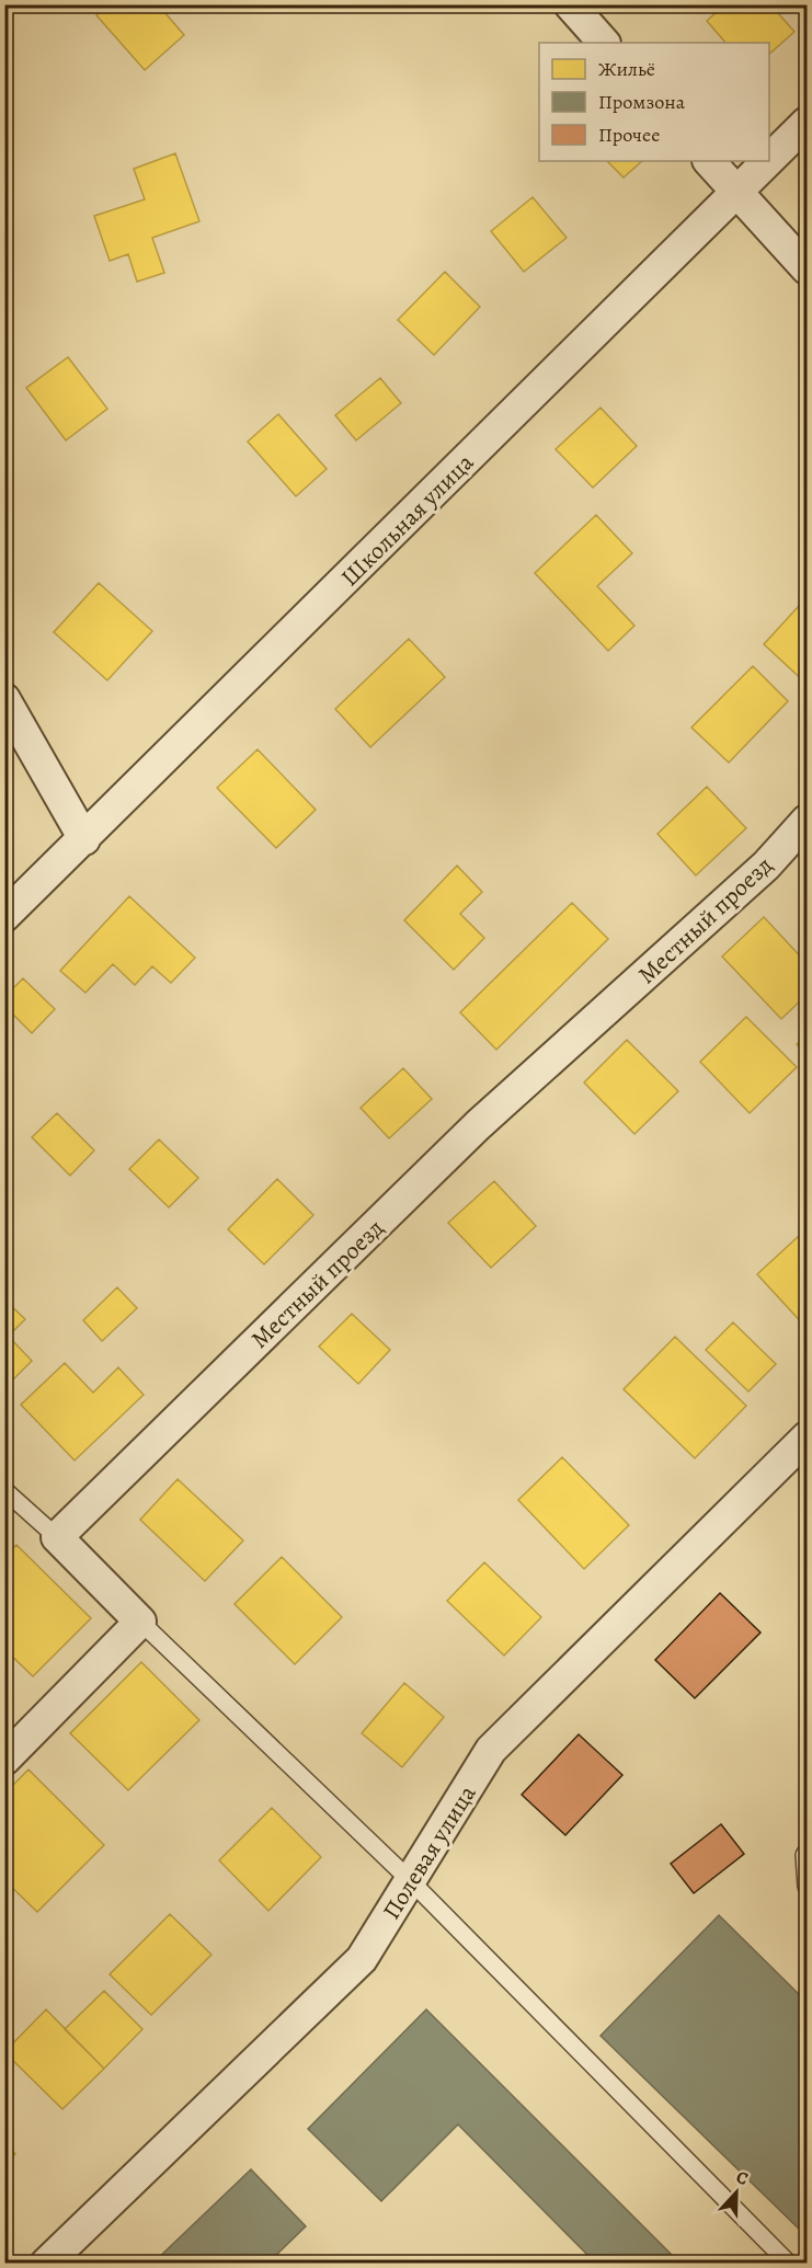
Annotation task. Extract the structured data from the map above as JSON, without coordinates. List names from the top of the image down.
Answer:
{
  "streets": {
    "street": ["Школьная улица", "Местный проезд", "Полевая улица"]
  },
  "legend": ["Жильё", "Промзона", "Прочее"],
  "north": "top"
}
